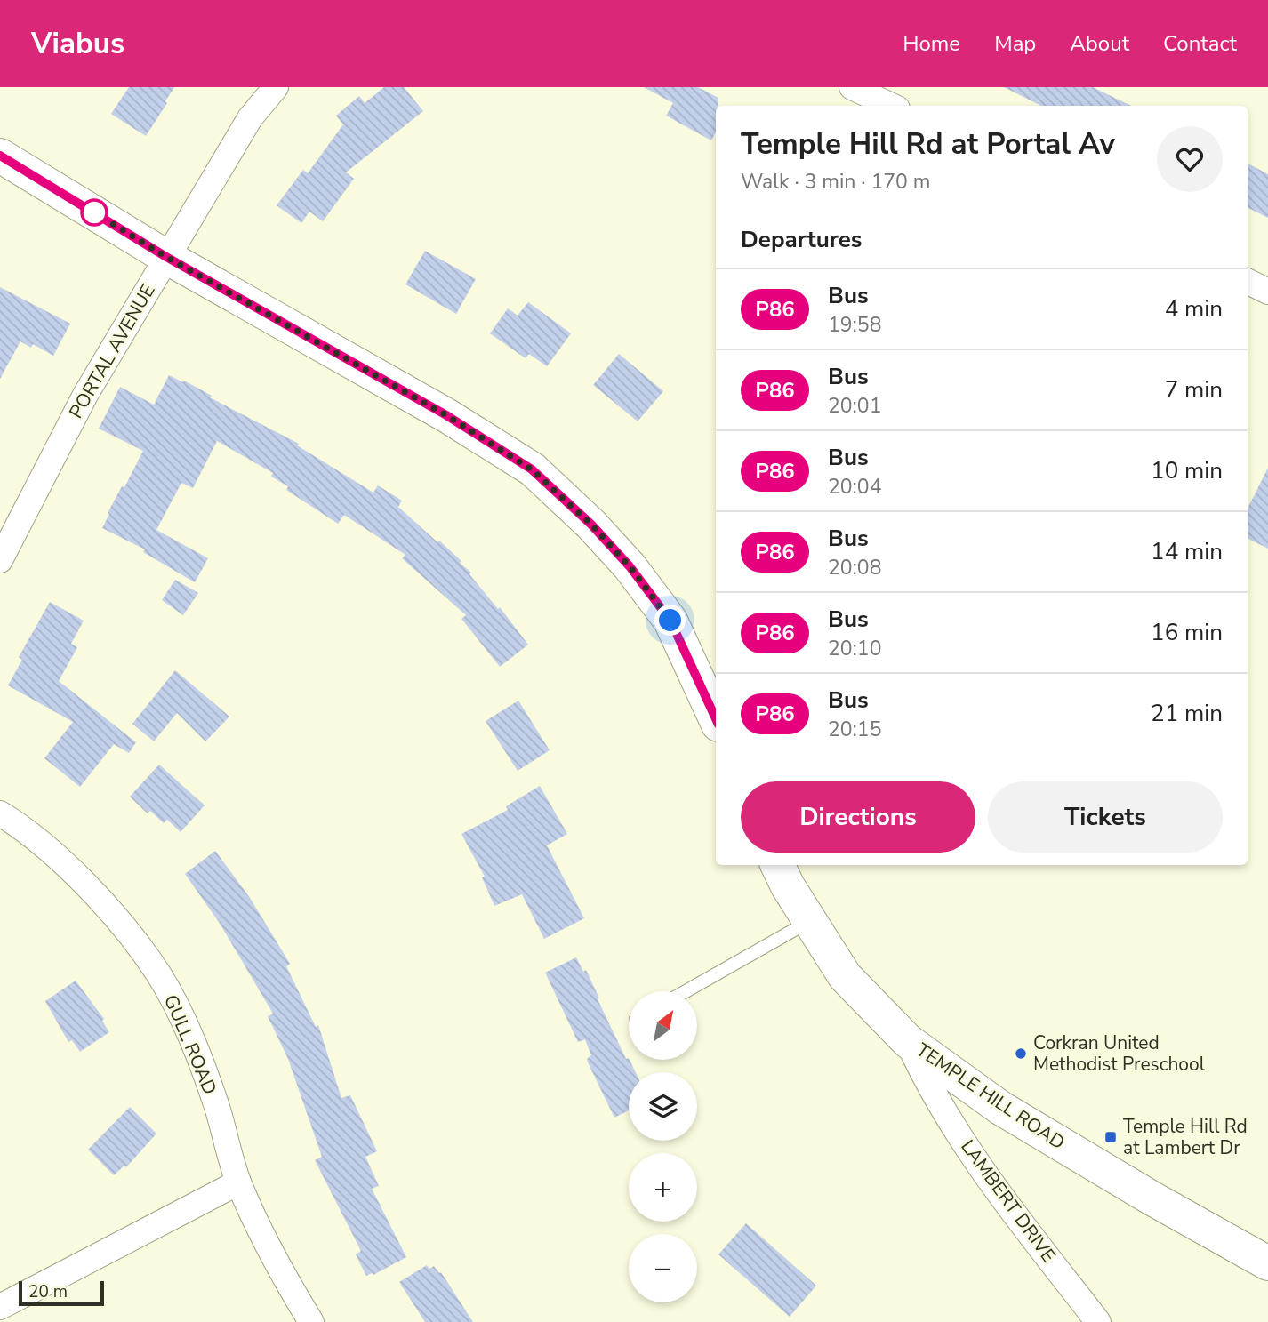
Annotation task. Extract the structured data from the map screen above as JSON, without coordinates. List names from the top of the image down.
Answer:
{
  "streets": {
    "main road": ["TEMPLE HILL ROAD"],
    "street": ["PORTAL AVENUE", "GULL ROAD", "LAMBERT DRIVE"]
  },
  "crossings": [
    ["TEMPLE HILL ROAD", "LAMBERT DRIVE"]
  ],
  "places": {
    "other": ["Corkran United Methodist Preschool"],
    "transit": ["Temple Hill Rd at Lambert Dr"]
  },
  "lines": ["bus line P86"],
  "scale_bar": "20 m",
  "north": "top right",
  "page": {
    "header": "Viabus",
    "nav": [
      "Home",
      "Map",
      "About",
      "Contact"
    ],
    "heading": [
      ["Temple Hill Rd at Portal Av", "Walk · 3 min · 170 m"],
      "Departures"
    ],
    "list": [
      {
        "mark": "P86",
        "name": "Bus",
        "note": "19:58",
        "value": "4 min"
      },
      {
        "mark": "P86",
        "name": "Bus",
        "note": "20:01",
        "value": "7 min"
      },
      {
        "mark": "P86",
        "name": "Bus",
        "note": "20:04",
        "value": "10 min"
      },
      {
        "mark": "P86",
        "name": "Bus",
        "note": "20:08",
        "value": "14 min"
      },
      {
        "mark": "P86",
        "name": "Bus",
        "note": "20:10",
        "value": "16 min"
      },
      {
        "mark": "P86",
        "name": "Bus",
        "note": "20:15",
        "value": "21 min"
      }
    ],
    "buttons": ["Directions", "Tickets"],
    "map_buttons": ["+", "−"],
    "scale": "20 m"
  }
}
